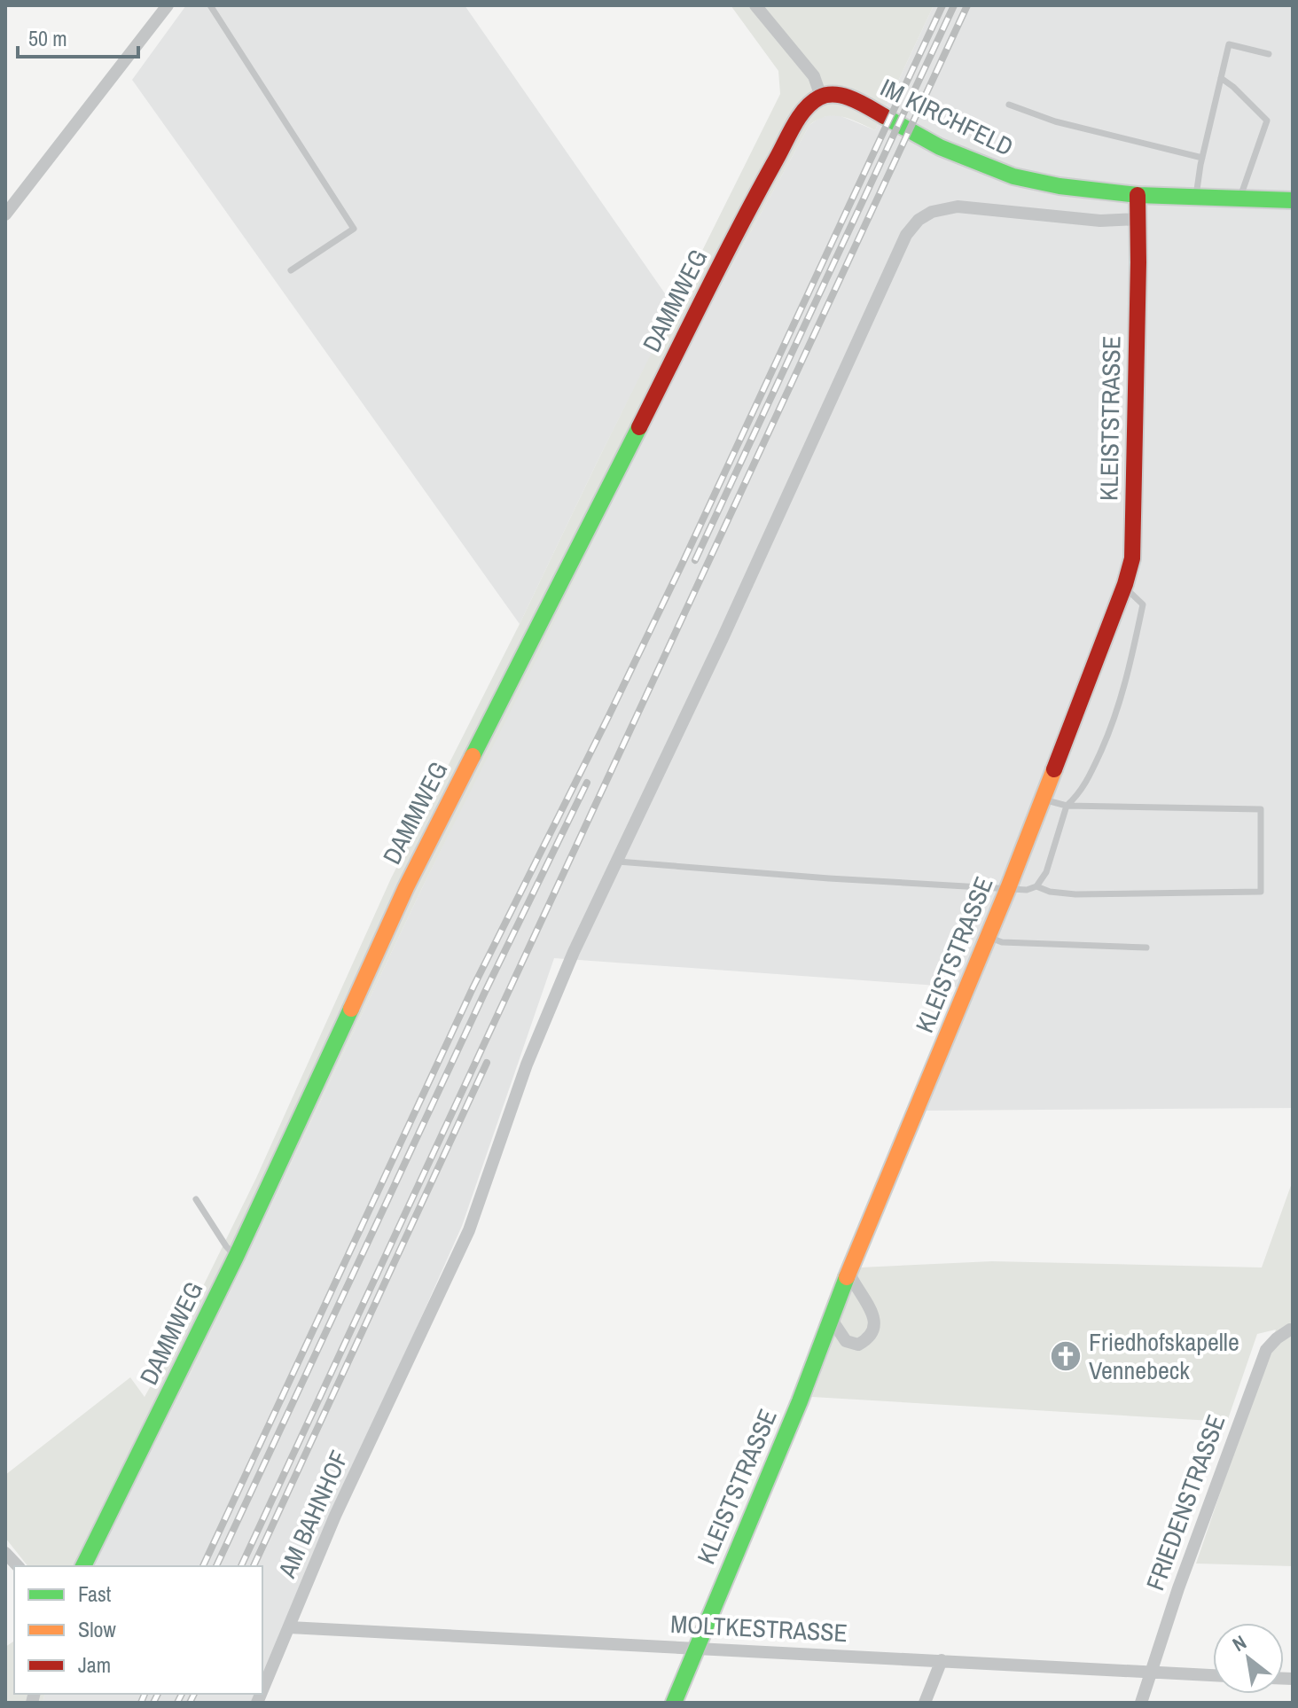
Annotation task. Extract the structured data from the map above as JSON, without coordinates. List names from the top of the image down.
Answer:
{
  "streets": {
    "street": [
      "IM KIRCHFELD",
      "DAMMWEG",
      "KLEISTSTRASSE",
      "FRIEDENSTRASSE",
      "AM BAHNHOF",
      "MOLTKESTRASSE"
    ]
  },
  "crossings": [
    ["IM KIRCHFELD", "DAMMWEG"],
    ["IM KIRCHFELD", "KLEISTSTRASSE"],
    ["KLEISTSTRASSE", "AM BAHNHOF"],
    ["KLEISTSTRASSE", "MOLTKESTRASSE"],
    ["FRIEDENSTRASSE", "MOLTKESTRASSE"],
    ["AM BAHNHOF", "MOLTKESTRASSE"]
  ],
  "places": {
    "church": ["Friedhofskapelle Vennebeck"]
  },
  "legend": ["Fast", "Slow", "Jam"],
  "scale_bar": "50 m",
  "north": "top left"
}
